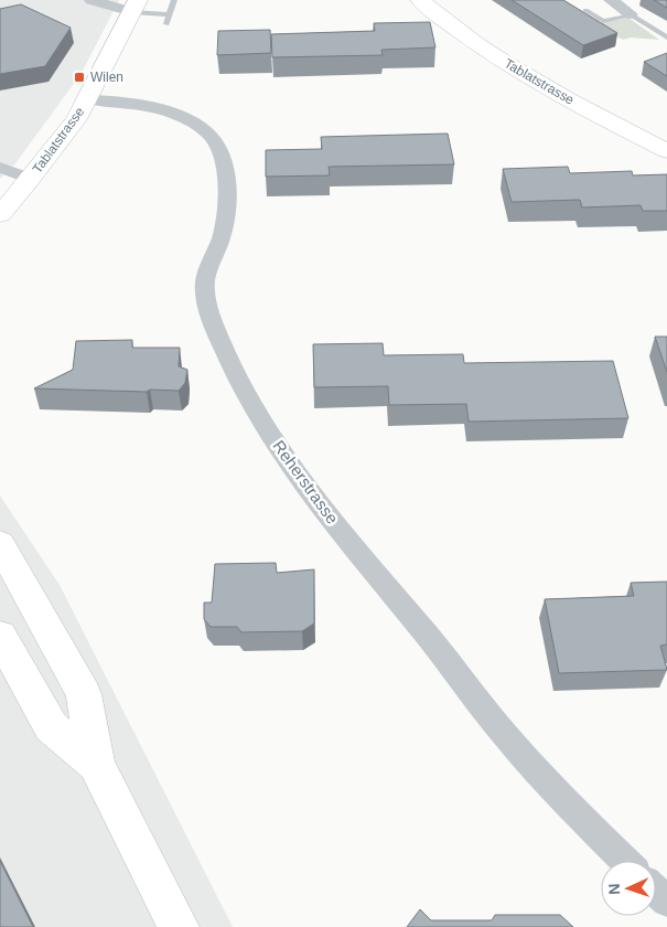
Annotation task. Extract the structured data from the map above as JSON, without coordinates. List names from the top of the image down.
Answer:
{
  "streets": {
    "street": ["Tablatstrasse", "Reherstrasse"]
  },
  "crossings": [
    ["Tablatstrasse", "Reherstrasse"]
  ],
  "places": {
    "transit": ["Wilen"]
  },
  "north": "left"
}
